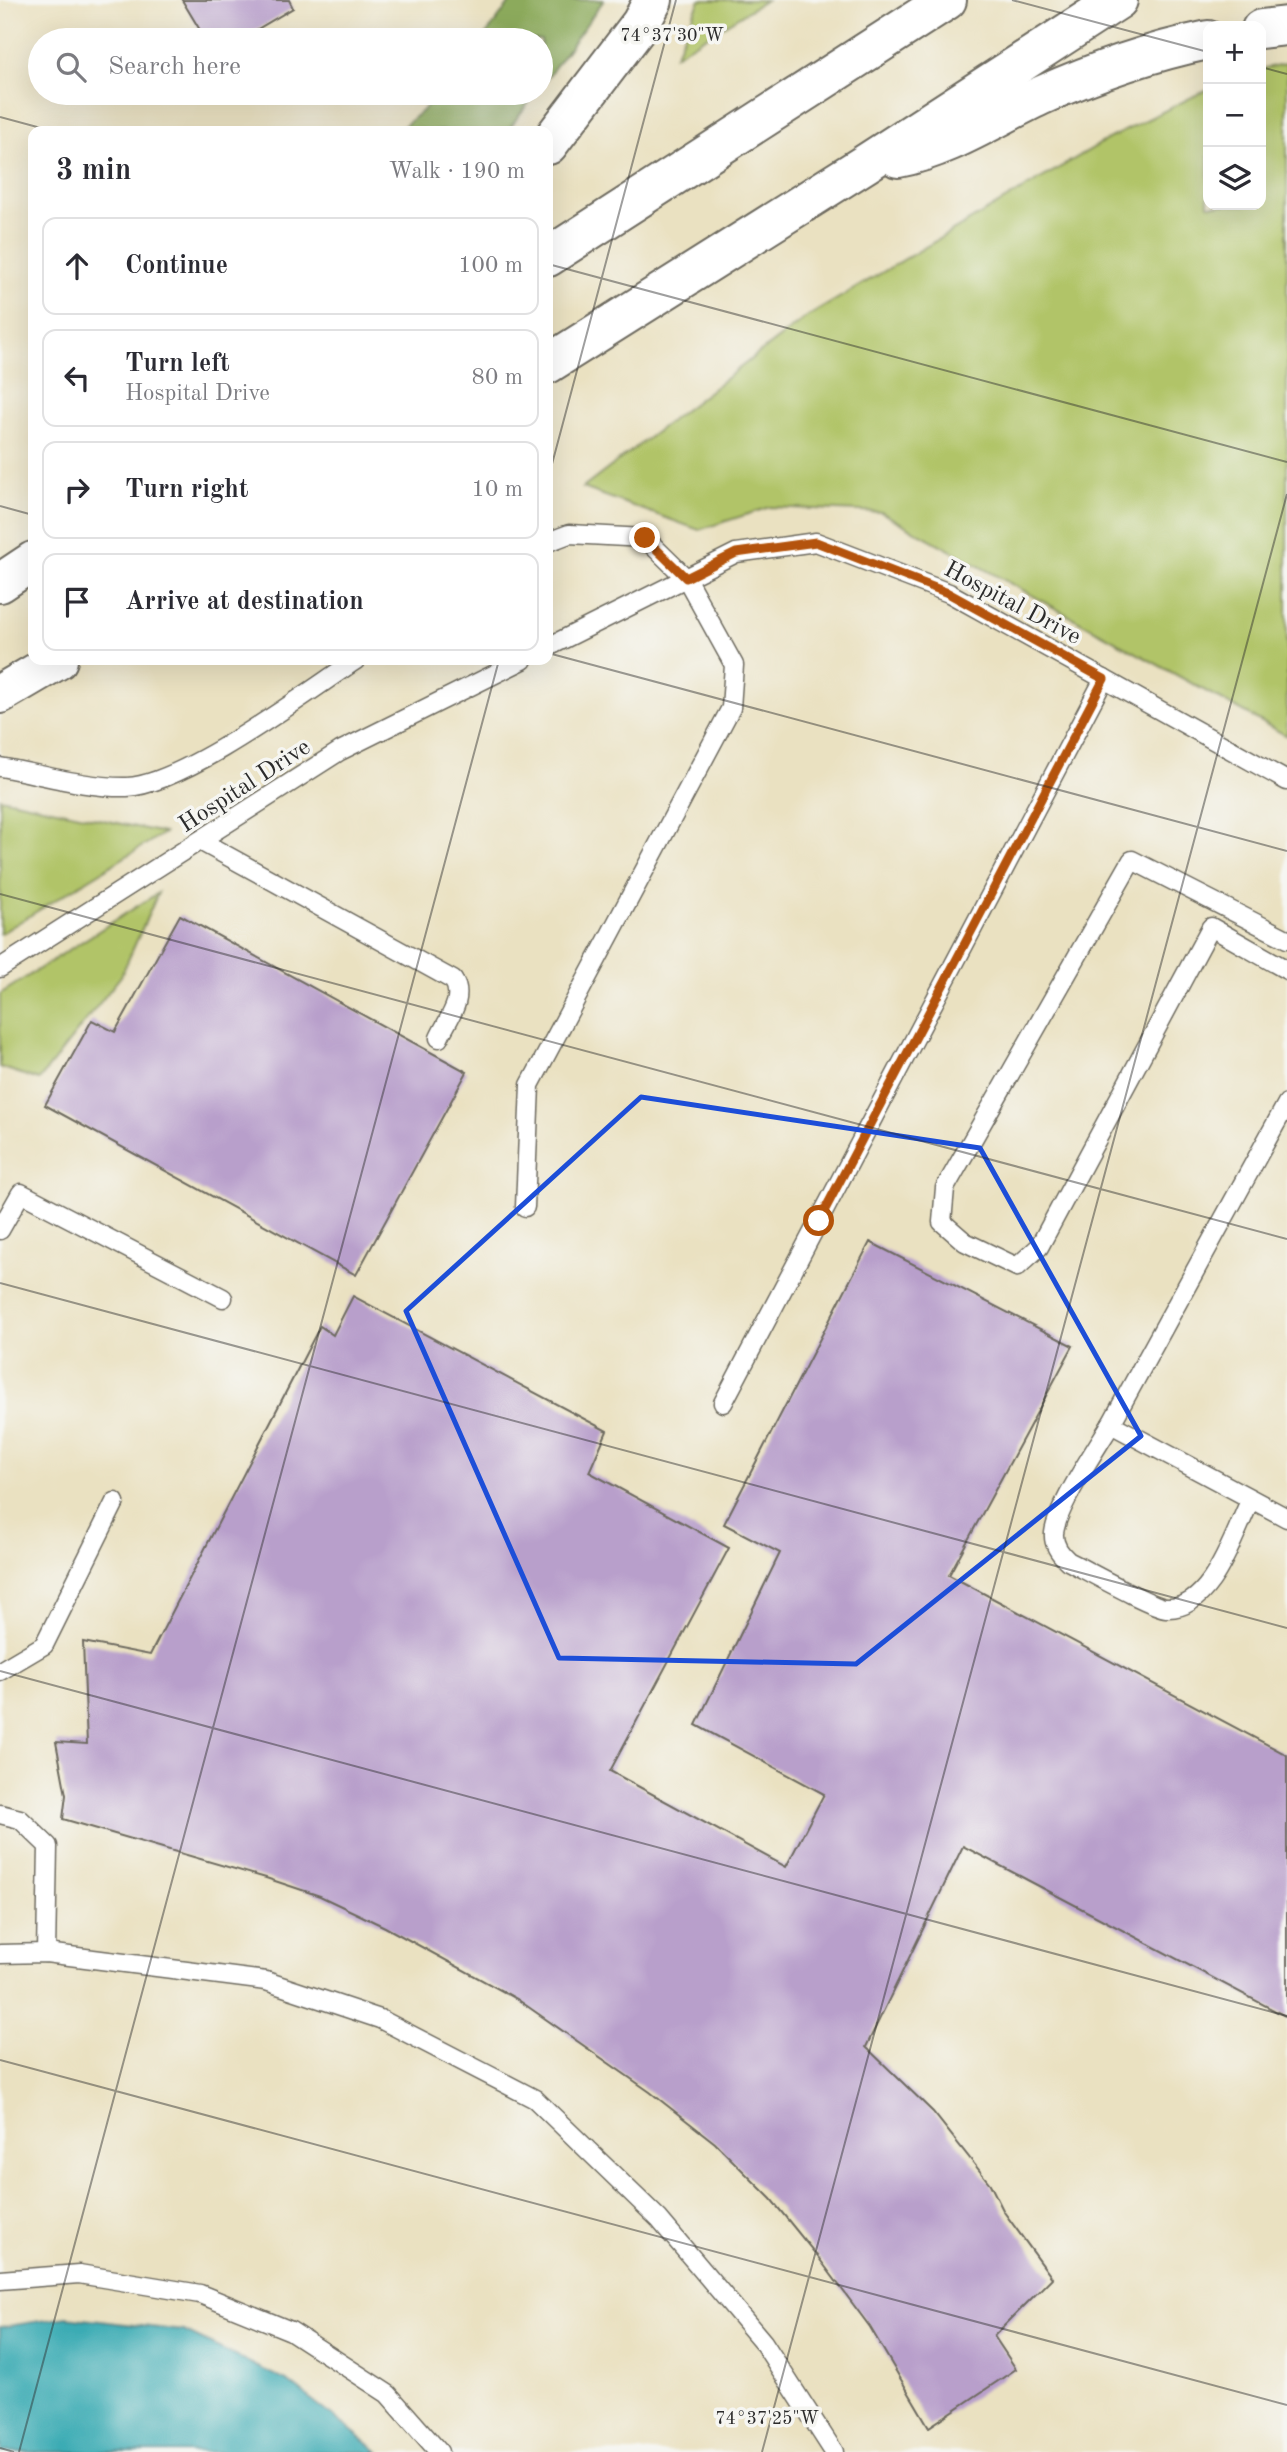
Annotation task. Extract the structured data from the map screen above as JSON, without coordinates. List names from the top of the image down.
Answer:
{
  "streets": {
    "lane": ["Hospital Drive"]
  },
  "page": {
    "map_buttons": ["+", "−"],
    "search": "Search here",
    "heading": ["3 min", "Walk · 190 m"],
    "list": [
      ["Continue", "100 m"],
      ["Turn left", "Hospital Drive", "80 m"],
      ["Turn right", "10 m"],
      "Arrive at destination"
    ]
  },
  "coordinates": ["74°37'30\"W", "74°37'25\"W"]
}
